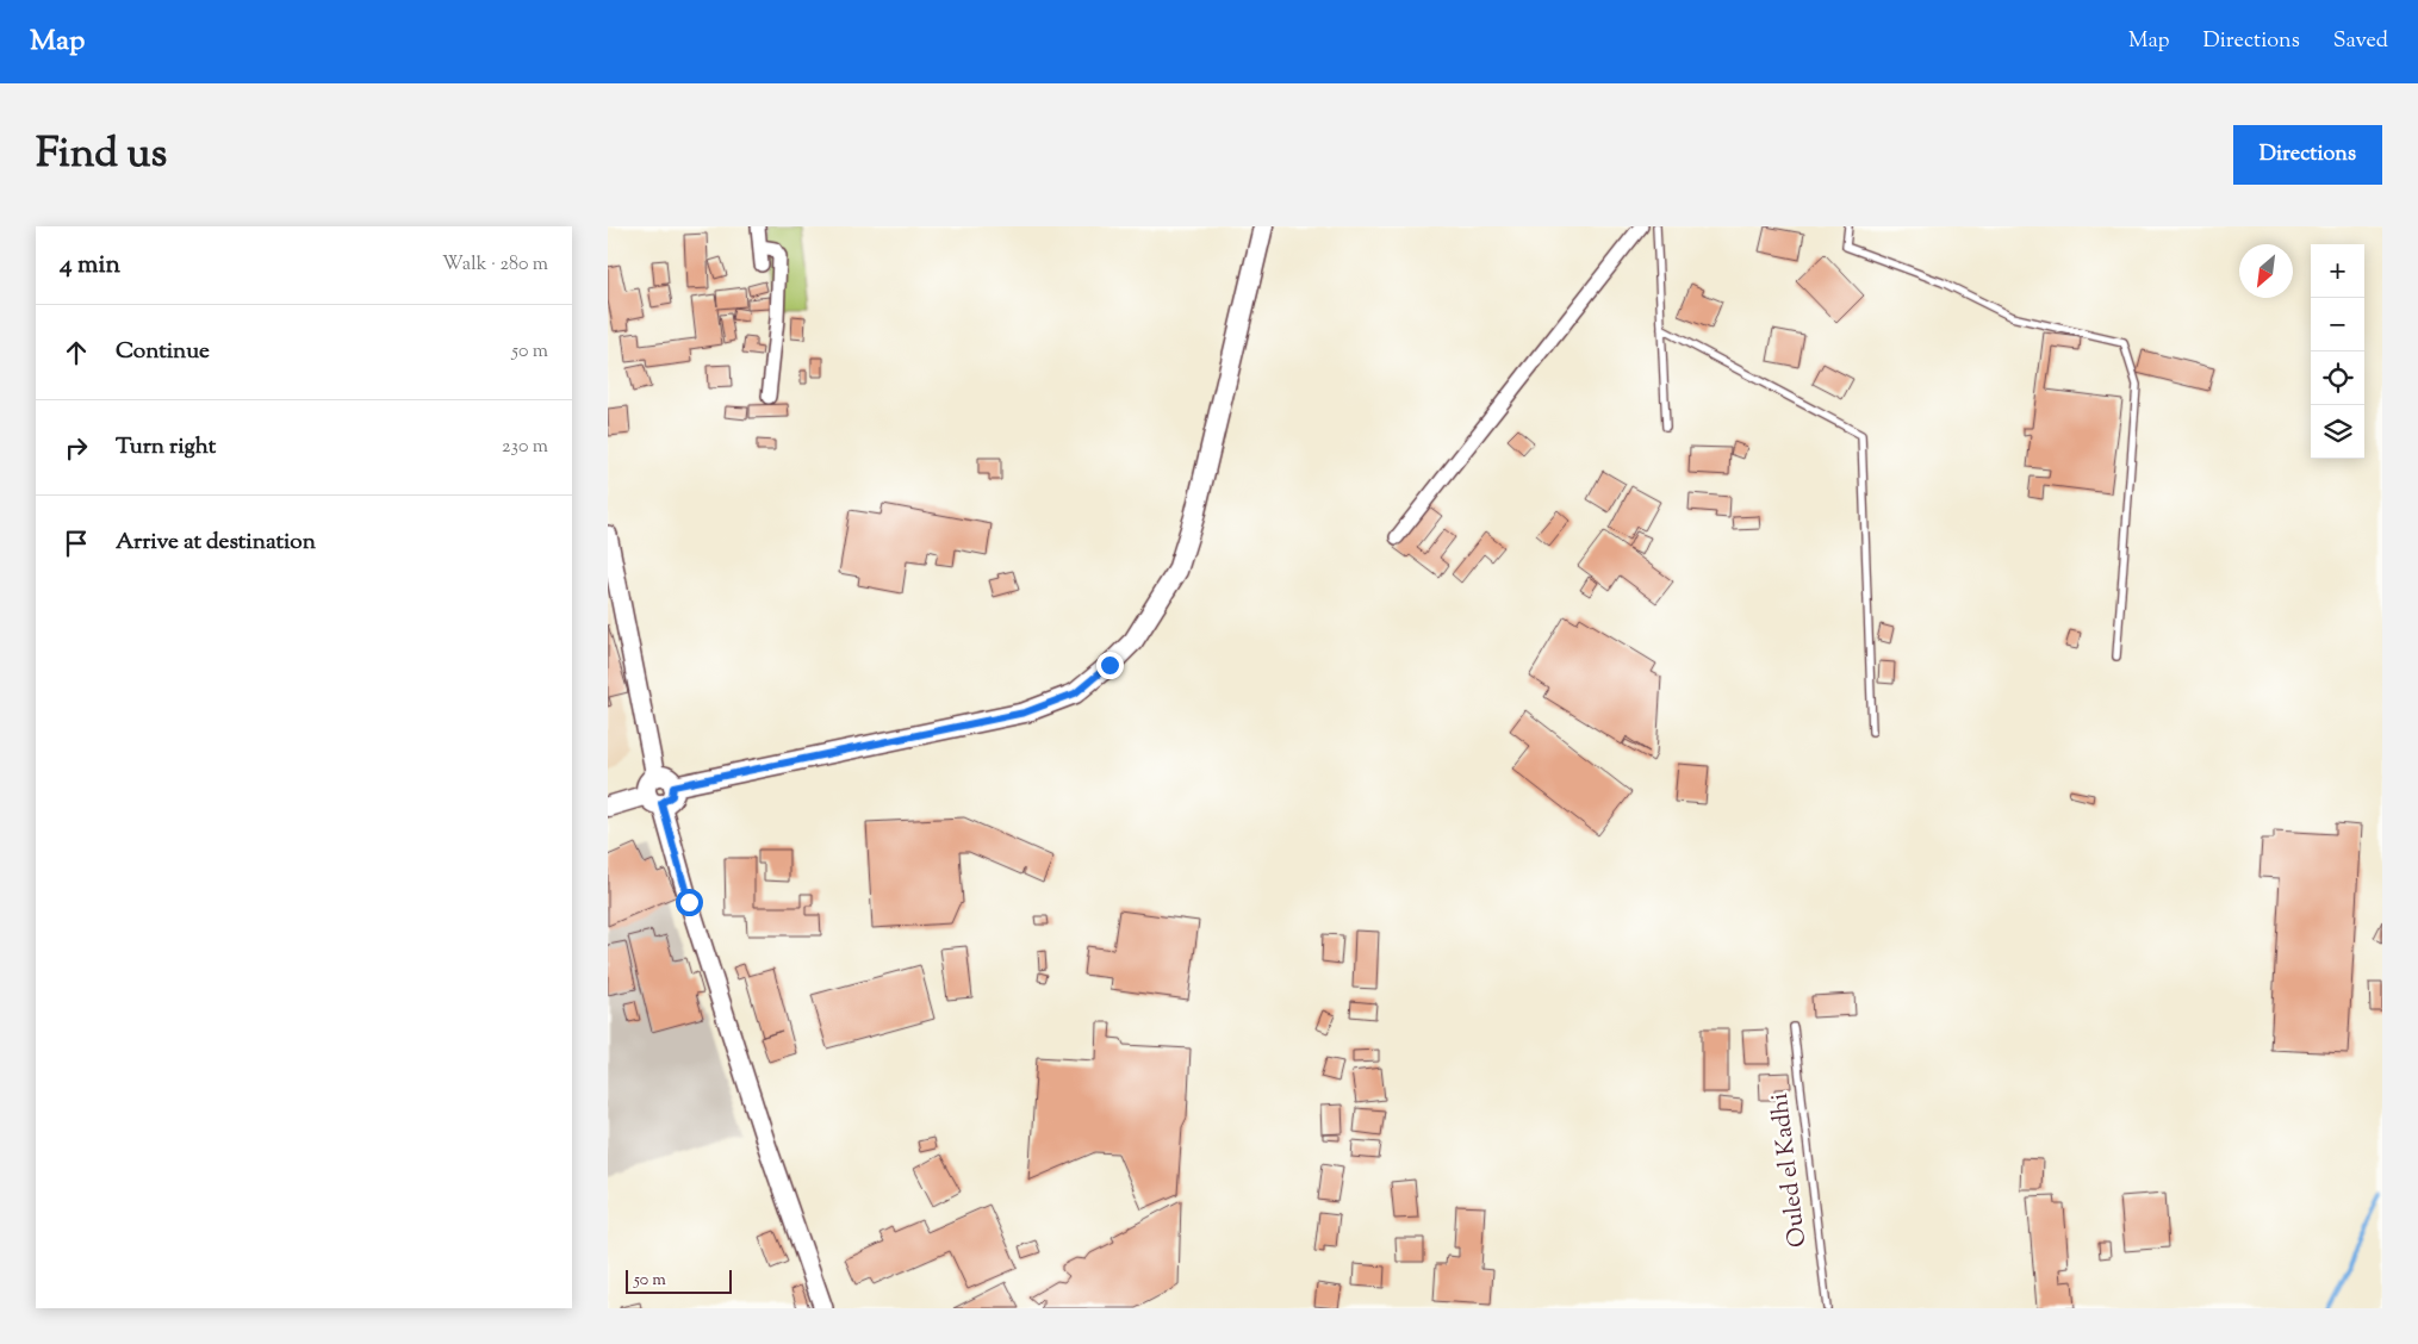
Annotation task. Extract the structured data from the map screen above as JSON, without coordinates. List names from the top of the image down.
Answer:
{
  "streets": {
    "lane": ["Ouled el Kadhi"]
  },
  "scale_bar": "50 m",
  "north": "bottom left",
  "page": {
    "header": "Map",
    "nav": ["Map", "Directions", "Saved"],
    "title": "Find us",
    "buttons": "Directions",
    "heading": ["4 min", "Walk · 280 m"],
    "map_buttons": ["+", "−"],
    "list": [
      ["Continue", "50 m"],
      ["Turn right", "230 m"],
      "Arrive at destination"
    ],
    "scale": "50 m"
  }
}
